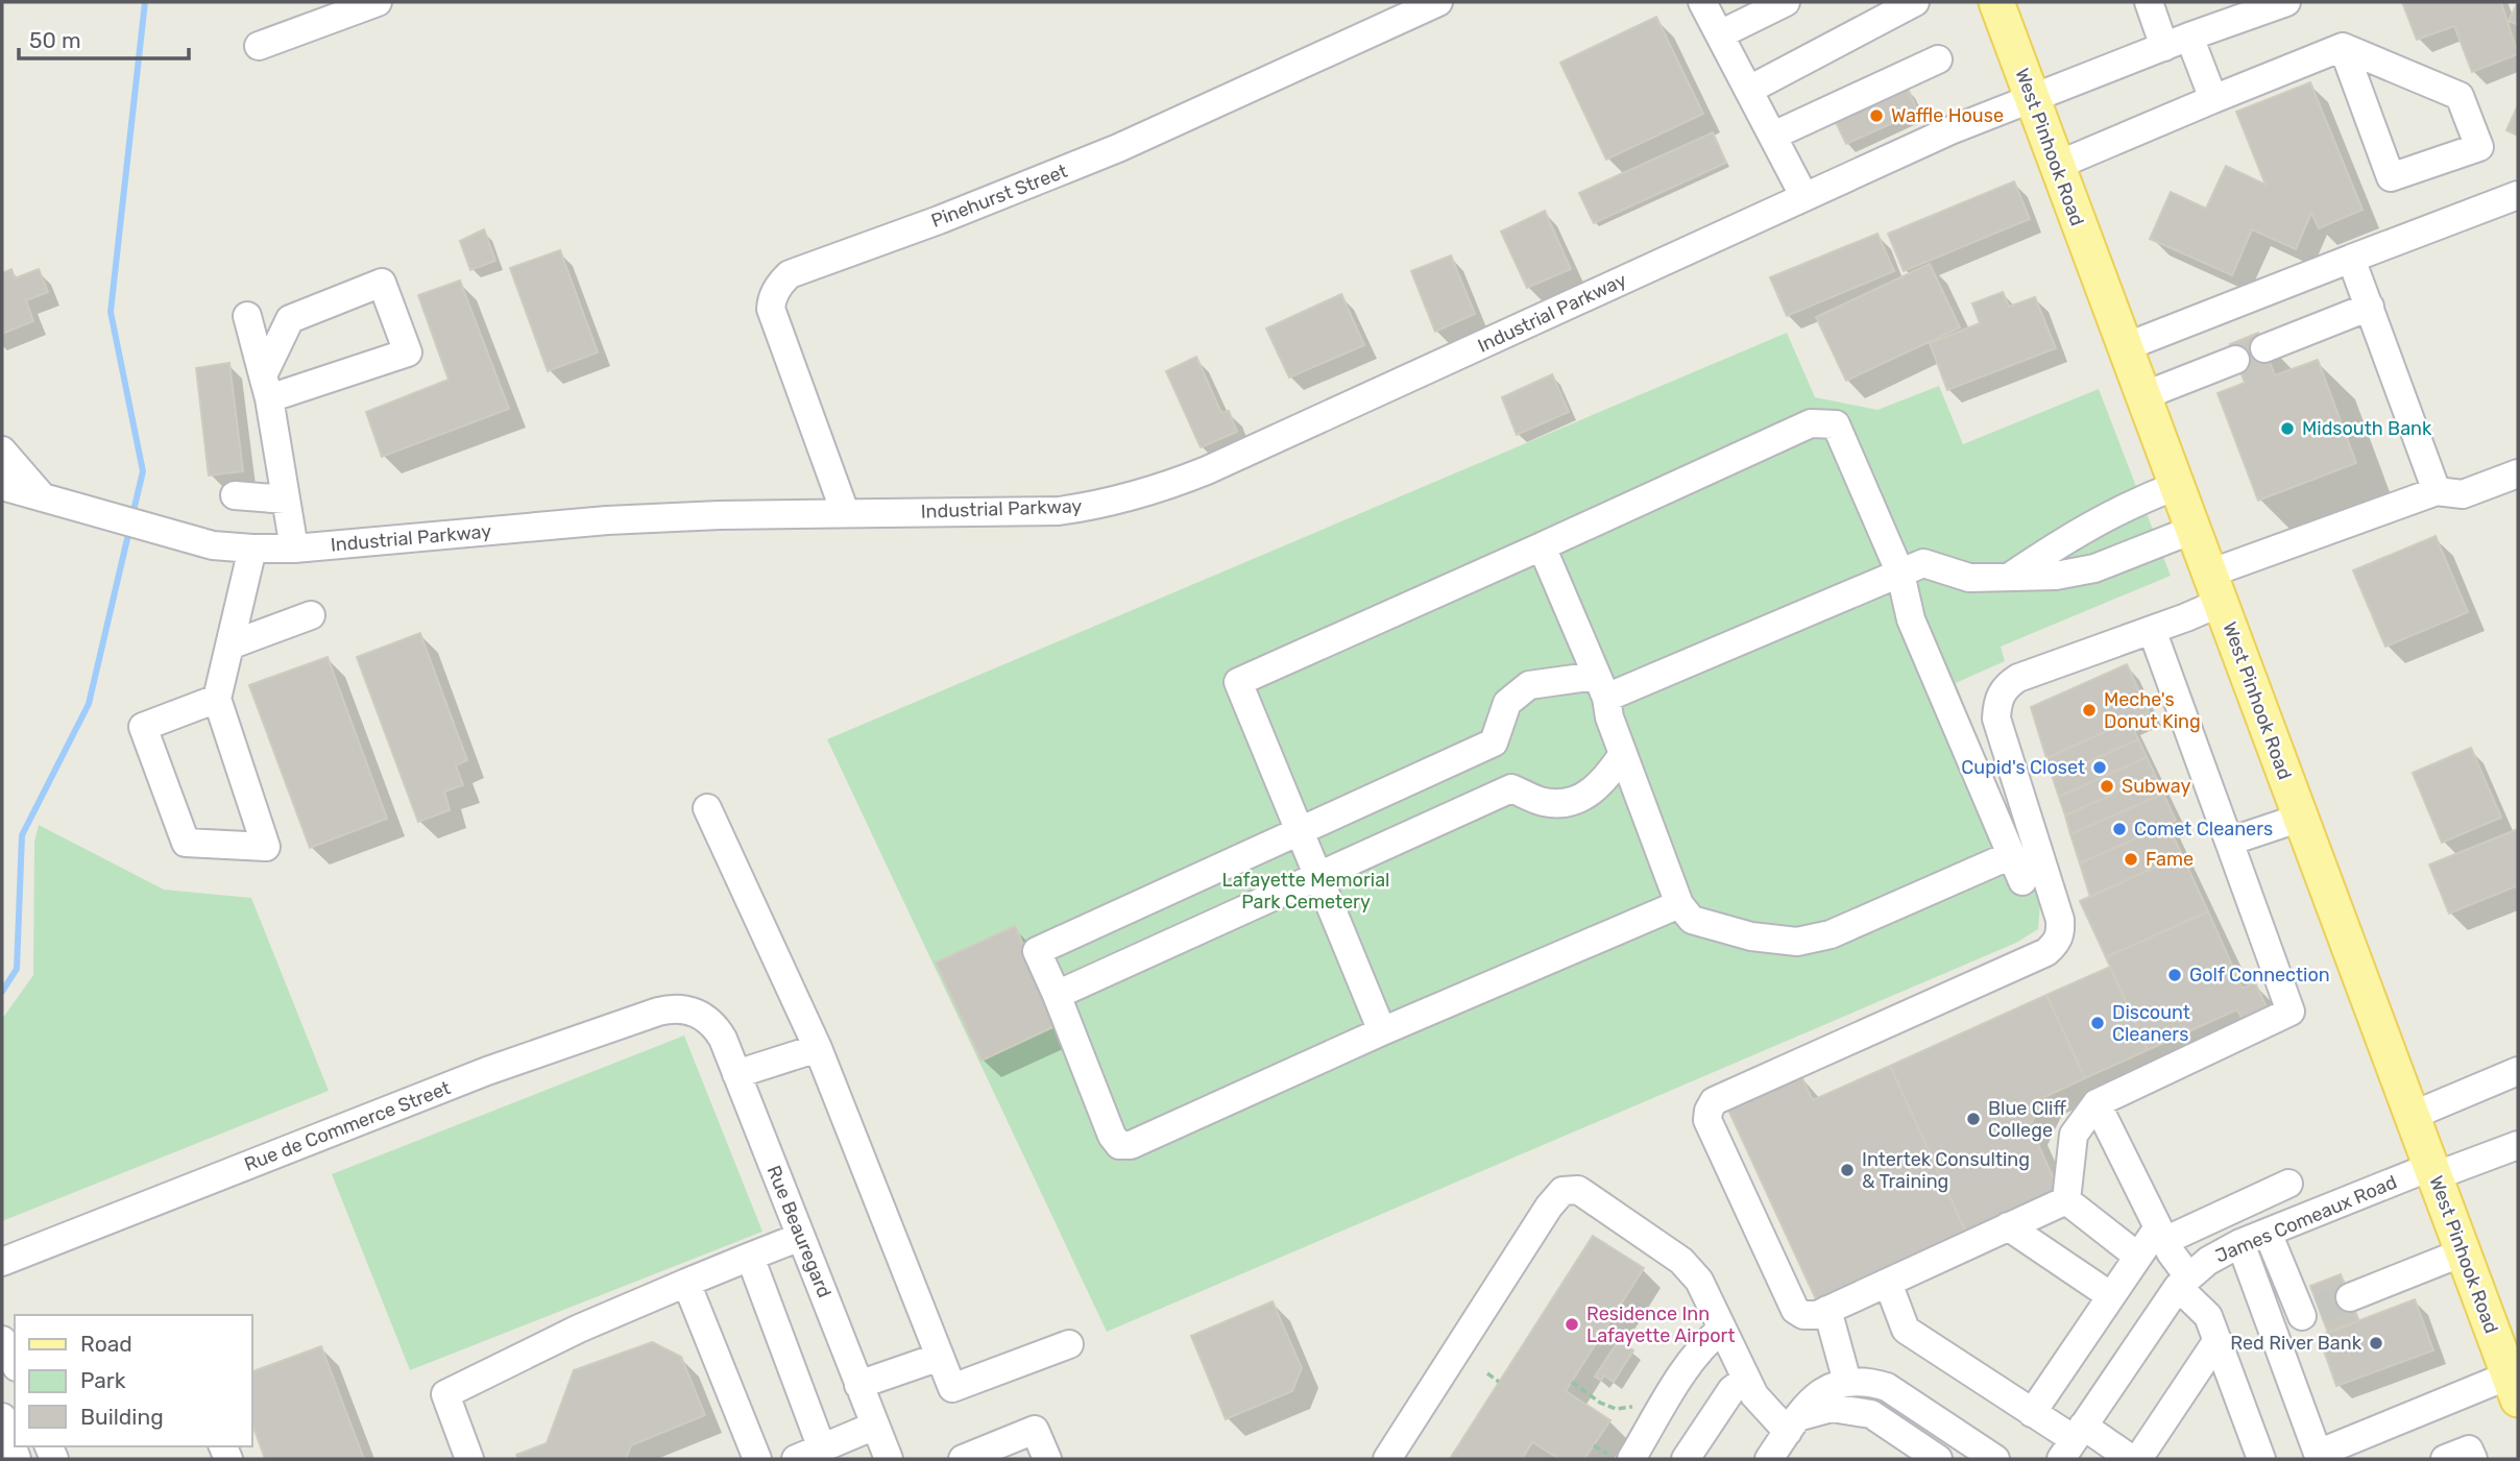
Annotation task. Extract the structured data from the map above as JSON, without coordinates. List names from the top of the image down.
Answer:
{
  "streets": {
    "main road": ["West Pinhook Road"],
    "street": [
      "Pinehurst Street",
      "Industrial Parkway",
      "Rue de Commerce Street",
      "James Comeaux Road",
      "Rue Beauregard"
    ]
  },
  "crossings": [
    ["West Pinhook Road", "Industrial Parkway"],
    ["West Pinhook Road", "James Comeaux Road"],
    ["Pinehurst Street", "Industrial Parkway"],
    ["Rue de Commerce Street", "Rue Beauregard"]
  ],
  "parks": ["Lafayette Memorial Park Cemetery"],
  "places": [
    "Waffle House",
    "Midsouth Bank",
    "Meche's Donut King",
    "Cupid's Closet",
    "Subway",
    "Comet Cleaners",
    "Fame",
    "Golf Connection",
    "Discount Cleaners",
    "Blue Cliff College",
    "Intertek Consulting & Training",
    "Residence Inn Lafayette Airport",
    "Red River Bank"
  ],
  "legend": ["Road", "Park", "Building"],
  "scale_bar": "50 m"
}
